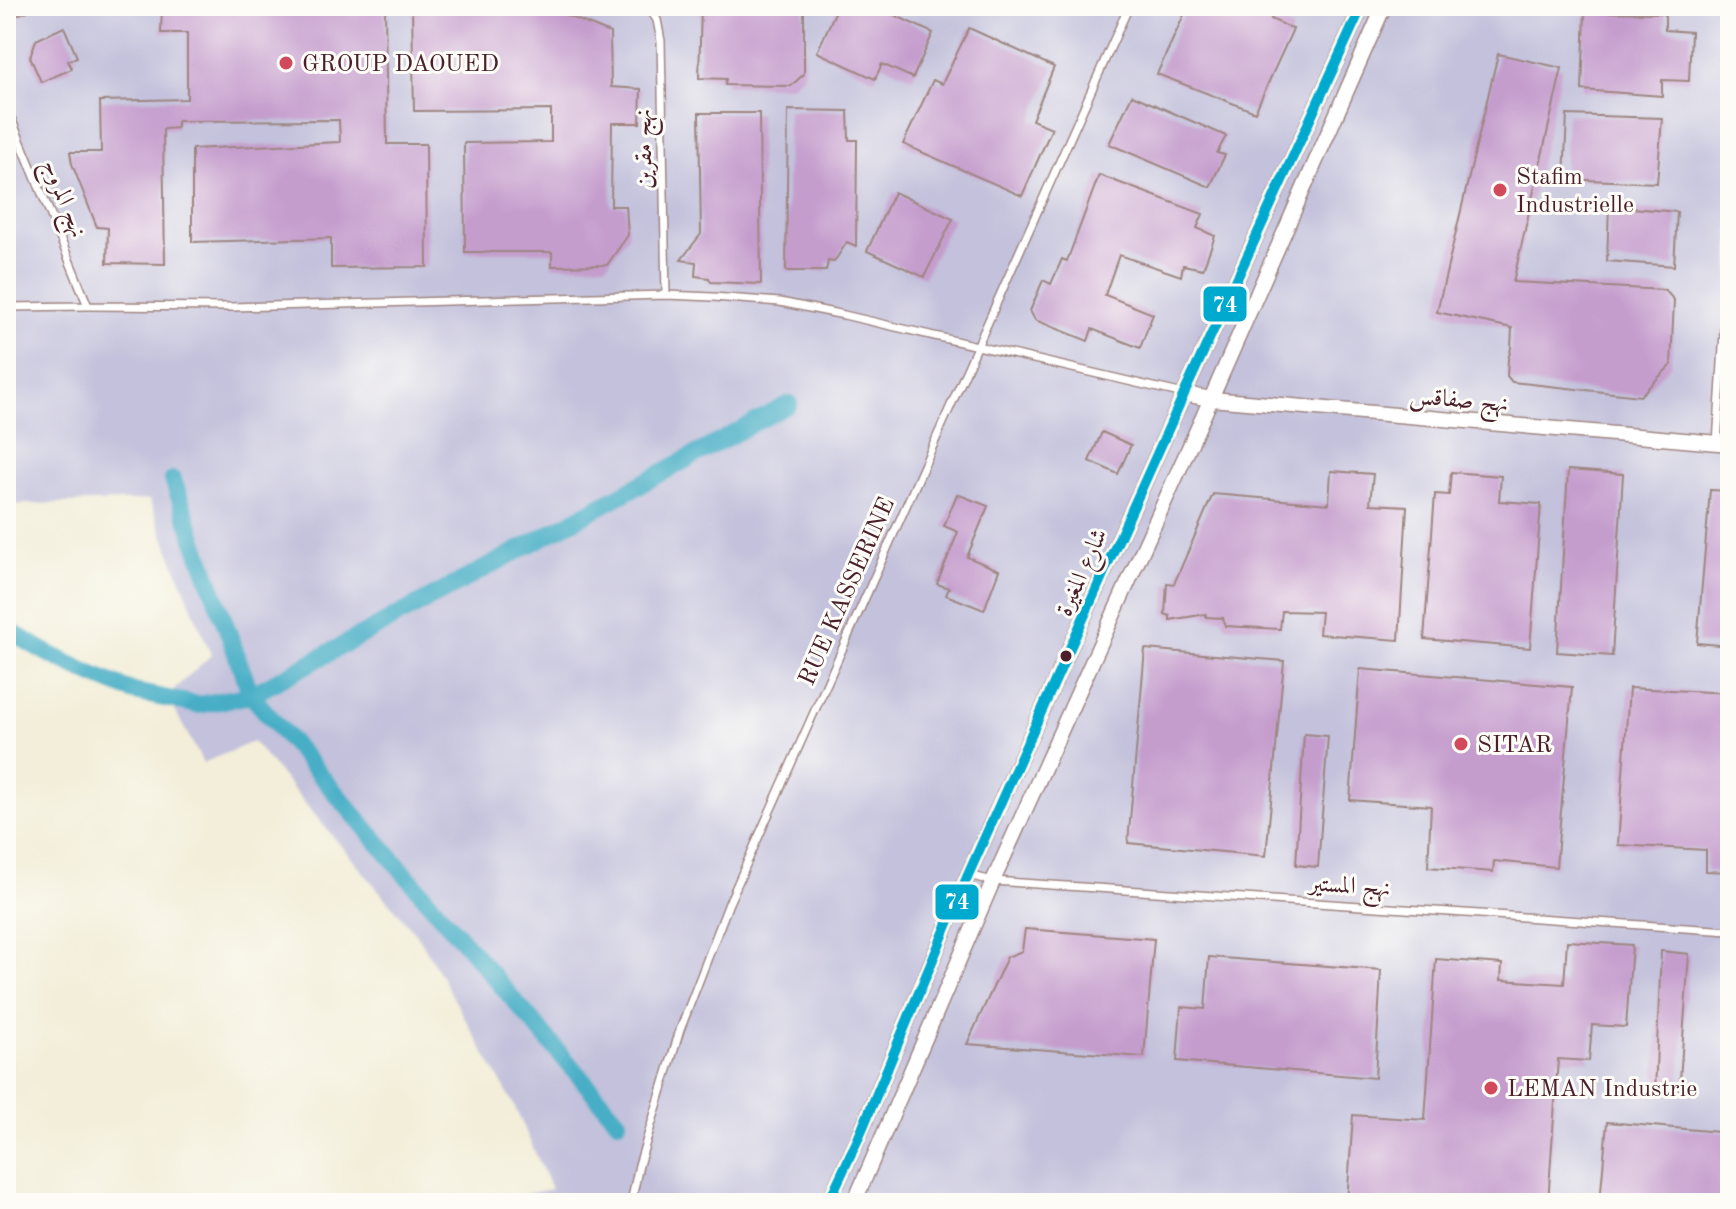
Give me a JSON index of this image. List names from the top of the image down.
{
  "streets": {
    "street": ["نهج صفاقس", "شارع المغيرة"],
    "lane": [
      "نهج مقرين",
      "نهج المروج",
      "RUE KASSERINE",
      "نهج المستير"
    ]
  },
  "crossings": [
    ["نهج صفاقس", "شارع المغيرة"],
    ["شارع المغيرة", "نهج المستير"]
  ],
  "places": [
    "GROUP DAOUED",
    "Stafim Industrielle",
    "SITAR",
    "LEMAN Industrie"
  ],
  "lines": ["transit line 74"]
}
